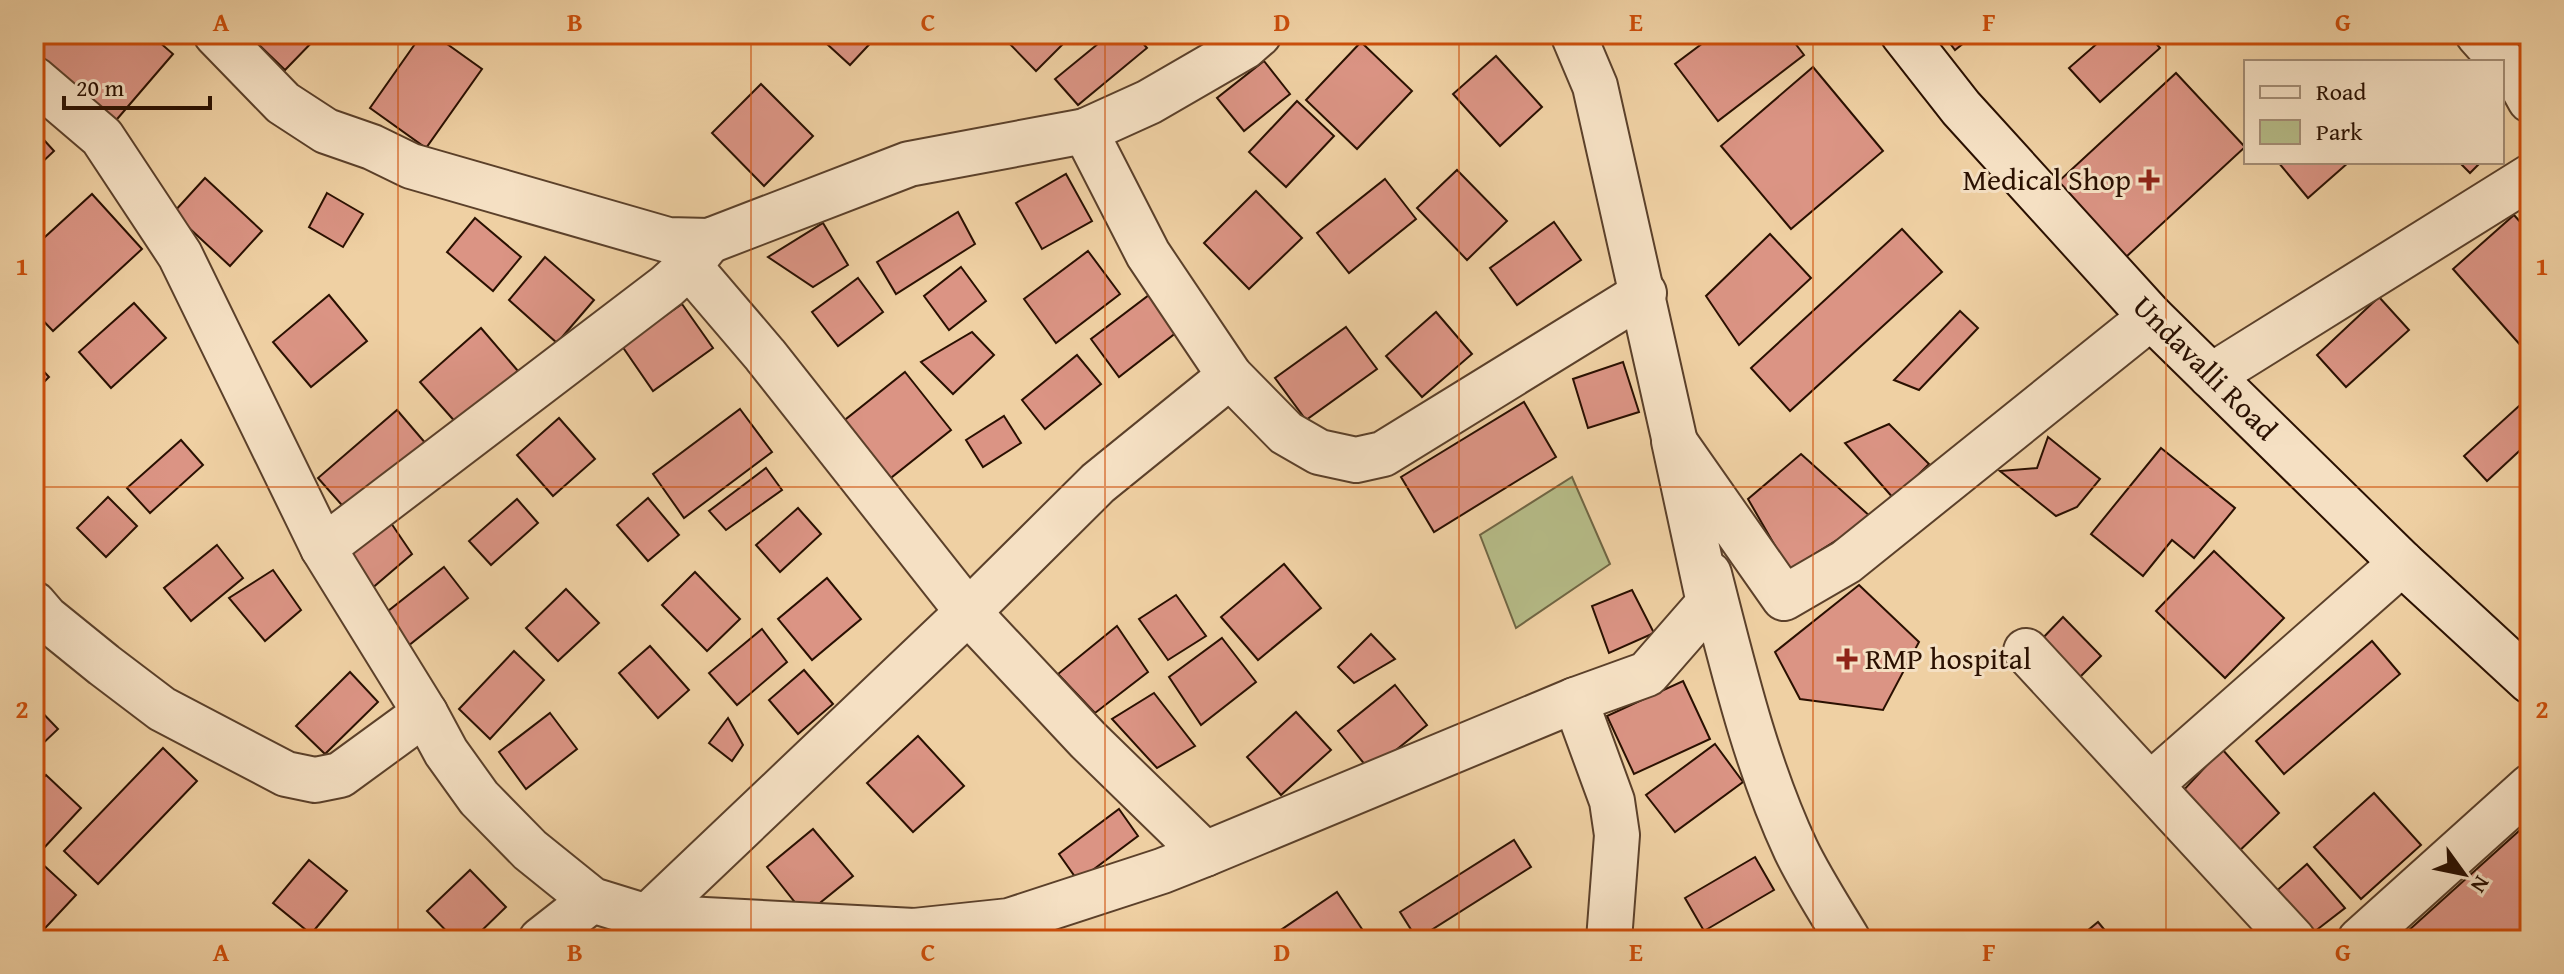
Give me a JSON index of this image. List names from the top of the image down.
{
  "streets": {
    "street": ["Undavalli Road"]
  },
  "places": {
    "health": ["Medical Shop", "RMP hospital"]
  },
  "legend": ["Road", "Park"],
  "scale_bar": "20 m",
  "north": "bottom right",
  "grid": {
    "columns": [
      "A",
      "B",
      "C",
      "D",
      "E",
      "F",
      "G"
    ],
    "rows": ["1", "2"]
  }
}
